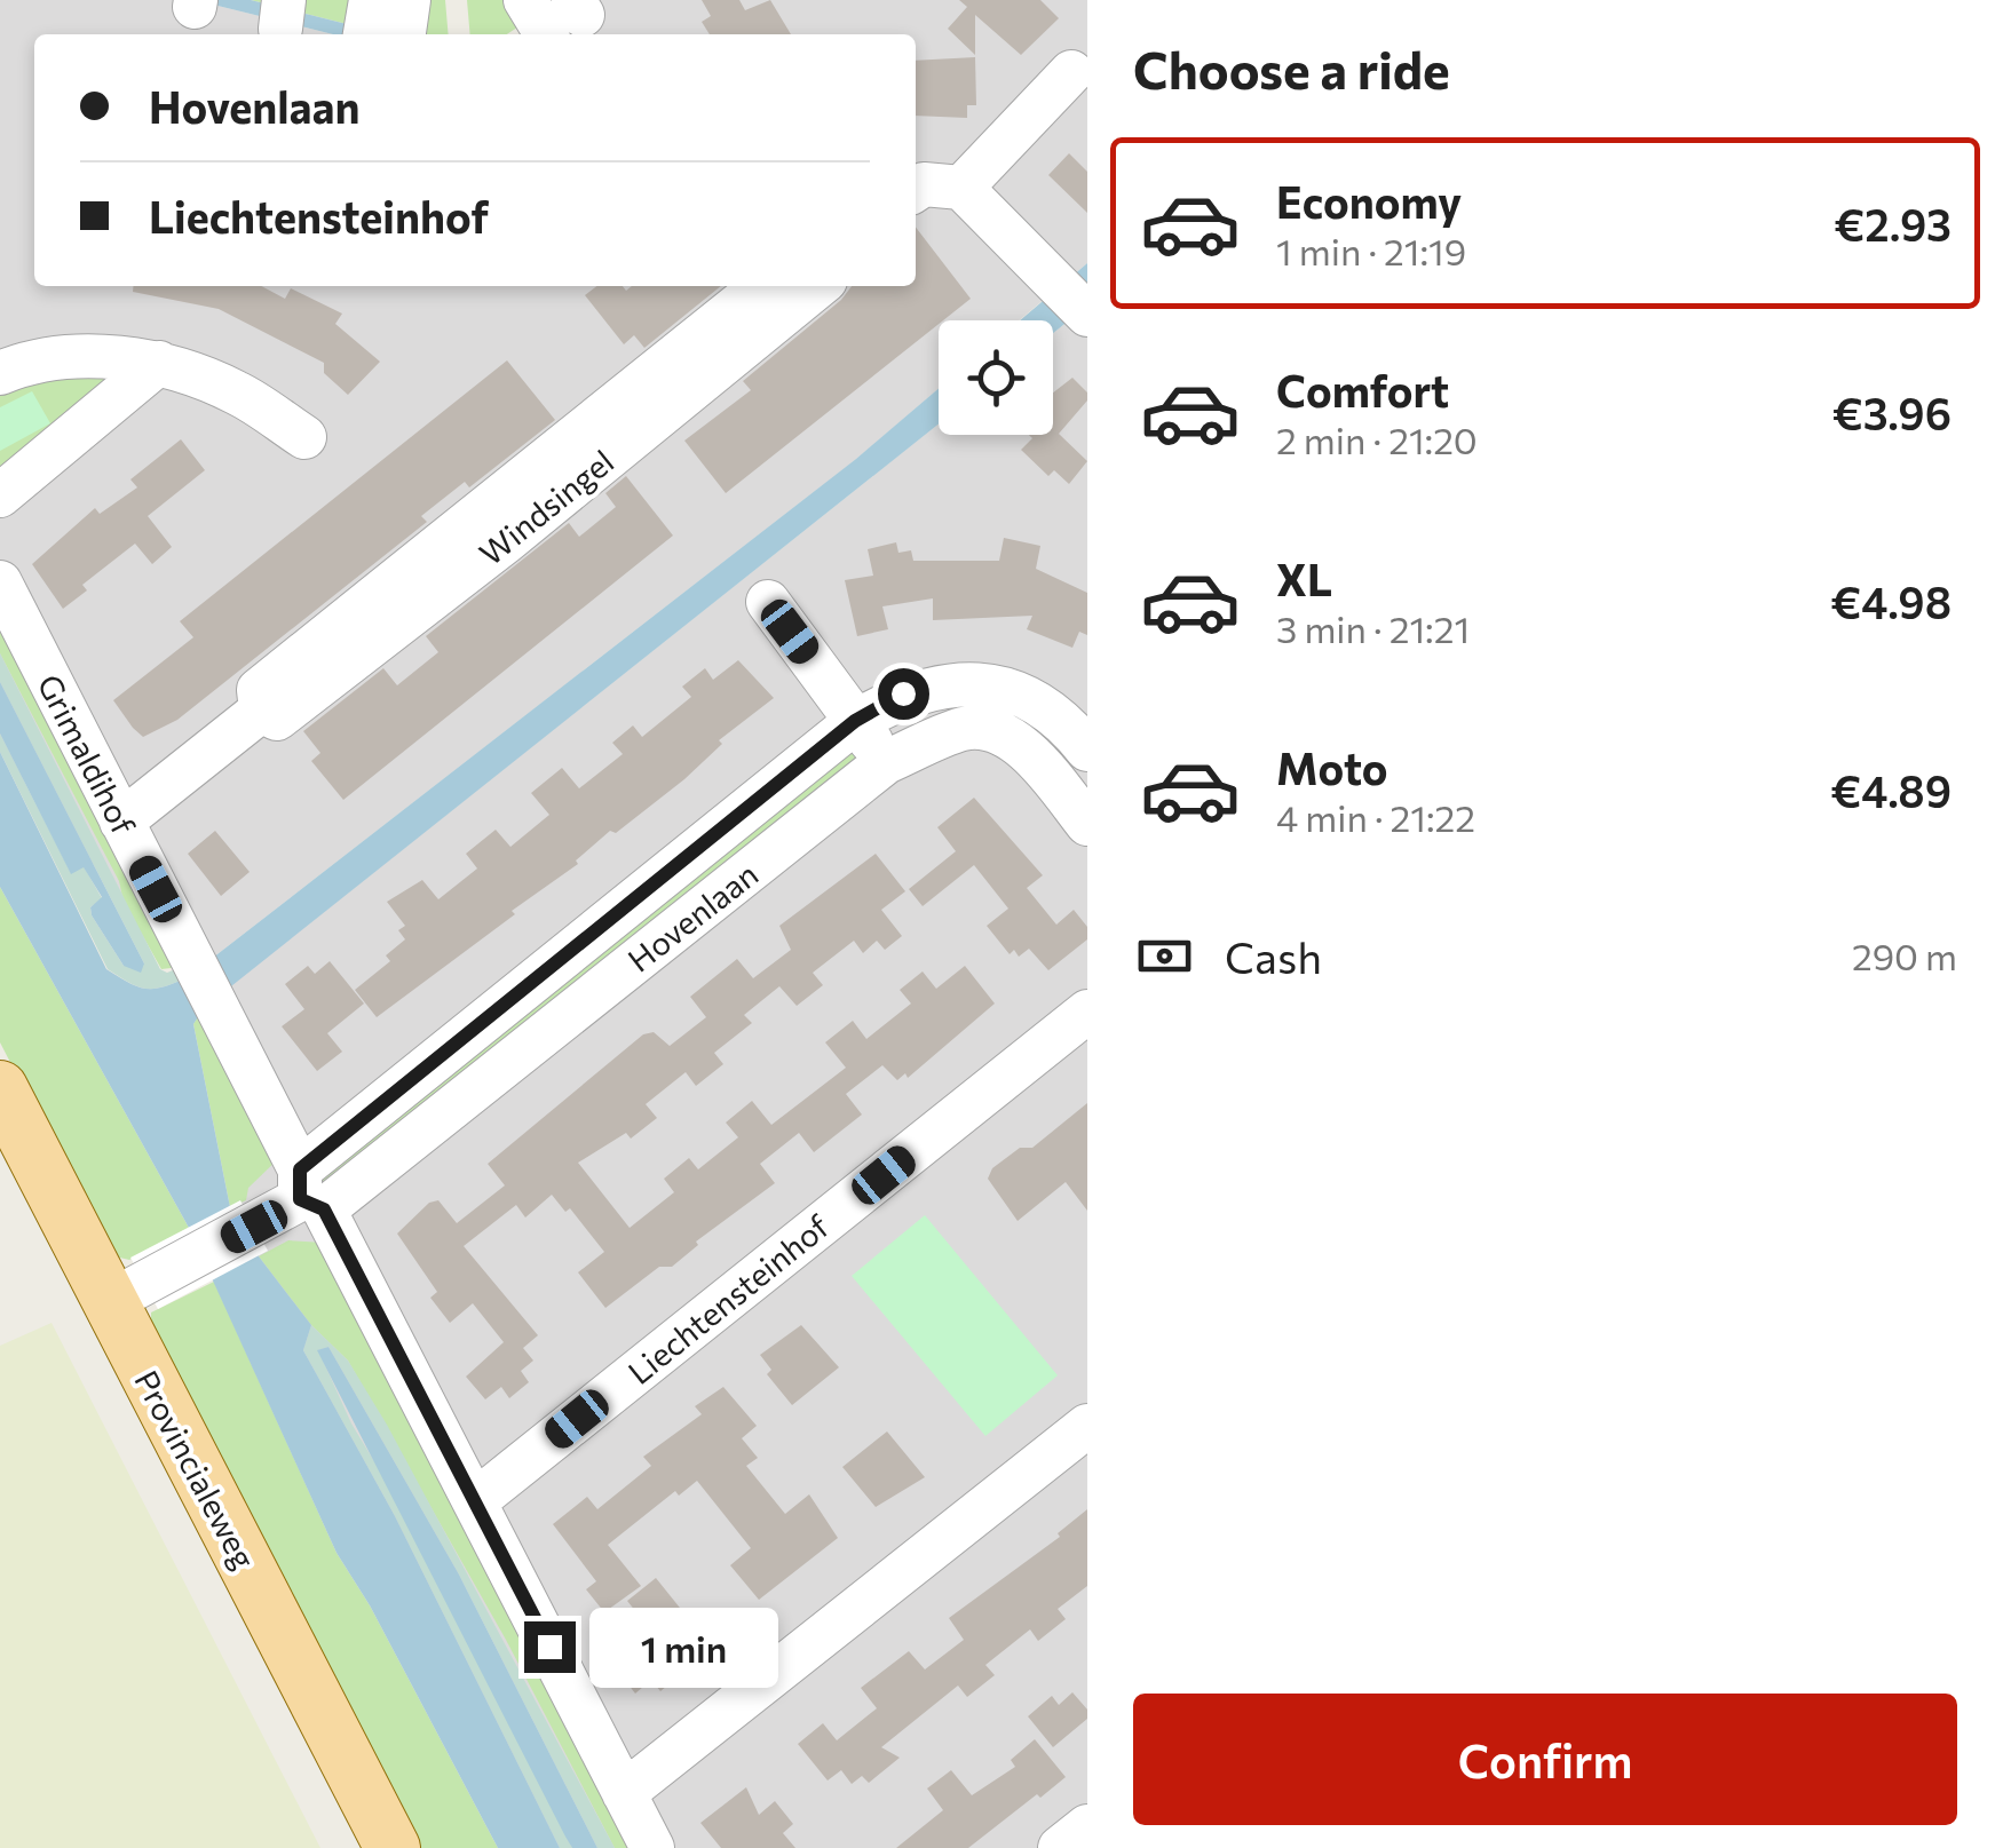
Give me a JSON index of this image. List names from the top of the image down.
{
  "streets": {
    "main road": ["Provincialeweg"],
    "street": [
      "Windsingel",
      "Grimaldihof",
      "Hovenlaan",
      "Liechtensteinhof"
    ]
  },
  "crossings": [
    ["Windsingel", "Grimaldihof"],
    ["Grimaldihof", "Hovenlaan"],
    ["Hovenlaan", "Provincialeweg"]
  ],
  "page": {
    "heading": "Choose a ride",
    "banner": ["Hovenlaan", "Liechtensteinhof"],
    "list": [
      {
        "name": "Economy",
        "note": "1 min · 21:19",
        "value": "€2.93"
      },
      {
        "name": "Comfort",
        "note": "2 min · 21:20",
        "value": "€3.96"
      },
      {
        "name": "XL",
        "note": "3 min · 21:21",
        "value": "€4.98"
      },
      {
        "name": "Moto",
        "note": "4 min · 21:22",
        "value": "€4.89"
      }
    ],
    "pay": ["Cash", "290 m"],
    "bubble": "1 min",
    "buttons": "Confirm"
  }
}
